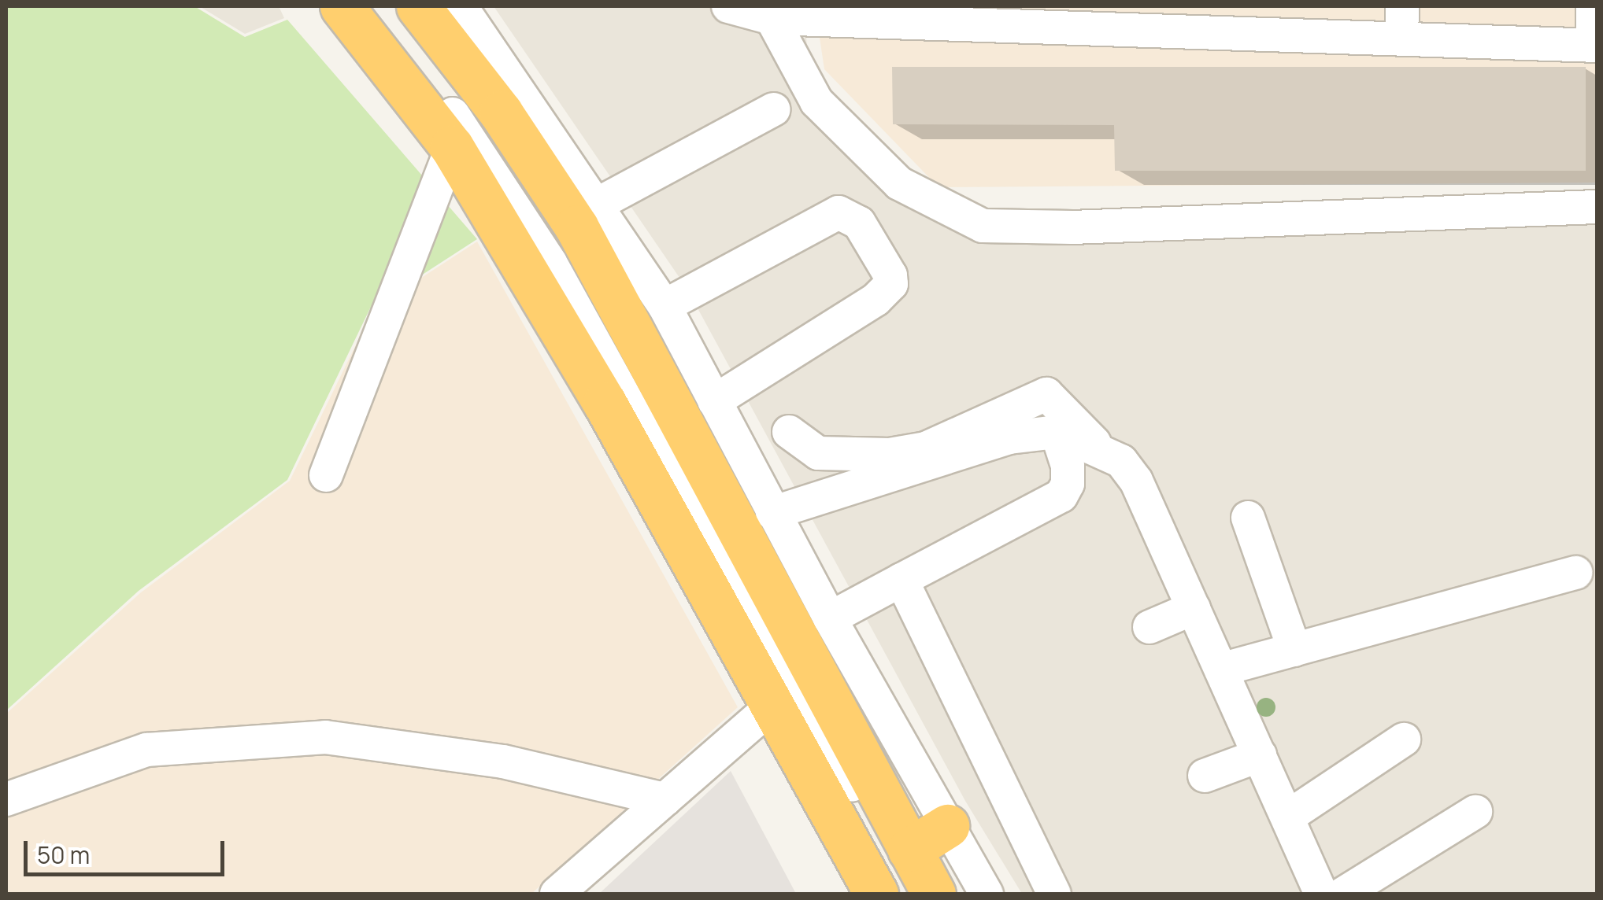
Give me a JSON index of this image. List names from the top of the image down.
{
  "scale_bar": "50 m"
}
